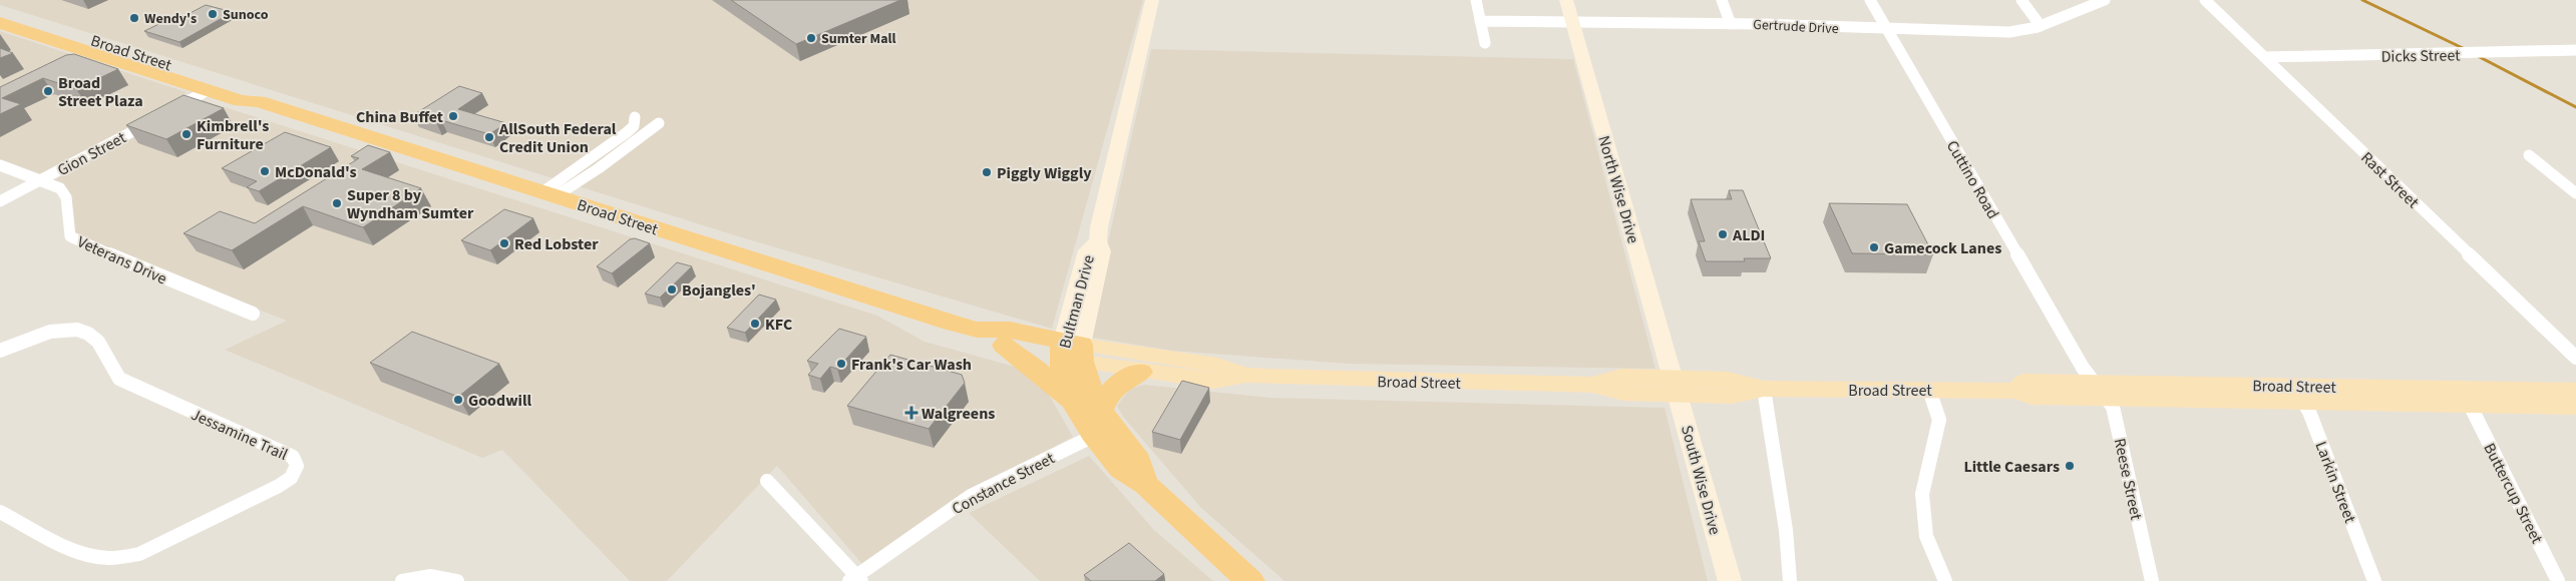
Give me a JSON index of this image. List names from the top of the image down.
{
  "streets": {
    "highway": ["Broad Street", "Bultman Drive"],
    "street": [
      "Gertrude Drive",
      "Dicks Street",
      "Gion Street",
      "Cuttino Road",
      "Rast Street",
      "North Wise Drive",
      "Veterans Drive",
      "Jessamine Trail",
      "Reese Street",
      "South Wise Drive",
      "Larkin Street",
      "Constance Street",
      "Buttercup Street"
    ]
  },
  "crossings": [
    ["Gertrude Drive", "Cuttino Road"],
    ["Gertrude Drive", "North Wise Drive"],
    ["Broad Street", "Gion Street"],
    ["Broad Street", "Cuttino Road"],
    ["Broad Street", "North Wise Drive"],
    ["Broad Street", "Bultman Drive"],
    ["Broad Street", "Reese Street"],
    ["Broad Street", "South Wise Drive"],
    ["Broad Street", "Larkin Street"],
    ["Broad Street", "Buttercup Street"],
    ["Dicks Street", "Rast Street"],
    ["Gion Street", "Veterans Drive"],
    ["Cuttino Road", "Reese Street"],
    ["North Wise Drive", "South Wise Drive"],
    ["Bultman Drive", "Constance Street"]
  ],
  "places": {
    "other": [
      "Sunoco",
      "Wendy's",
      "Sumter Mall",
      "Broad Street Plaza",
      "China Buffet",
      "Kimbrell's Furniture",
      "AllSouth Federal Credit Union",
      "McDonald's",
      "Piggly Wiggly",
      "Super 8 by Wyndham Sumter",
      "ALDI",
      "Red Lobster",
      "Gamecock Lanes",
      "Bojangles'",
      "KFC",
      "Frank's Car Wash",
      "Goodwill",
      "Little Caesars"
    ],
    "health": ["Walgreens"]
  }
}
